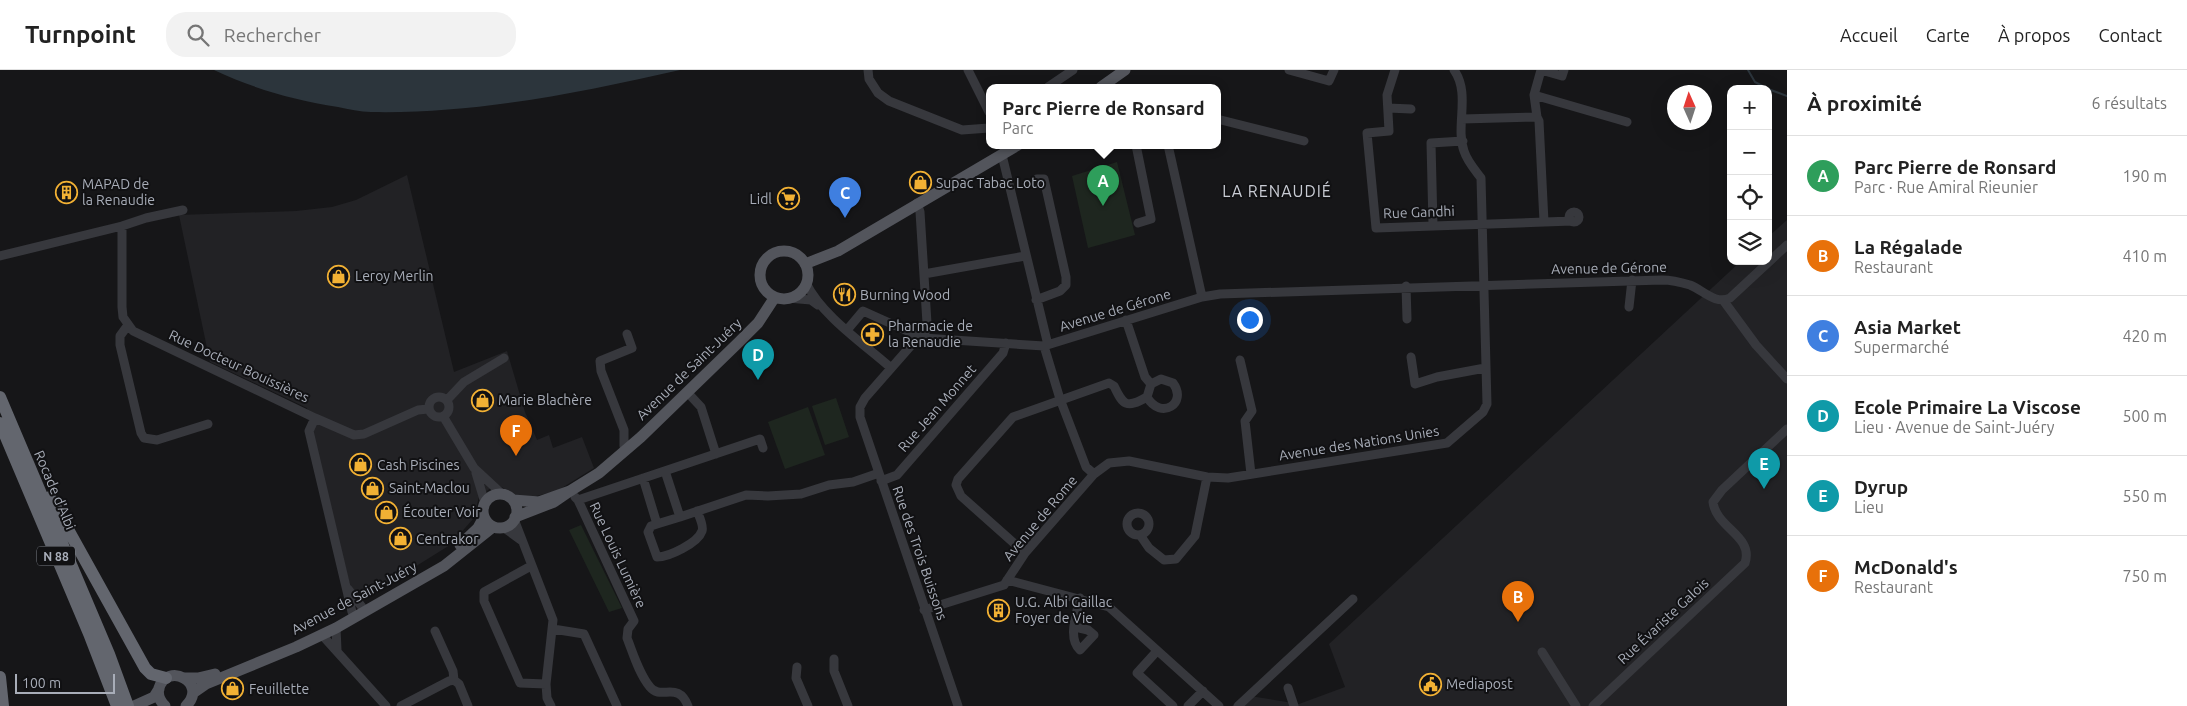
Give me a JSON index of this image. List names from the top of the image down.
{
  "streets": {
    "highway": ["Rocade d'Albi", "N 88"],
    "main road": ["Avenue de Saint-Juéry"],
    "street": [
      "Rue Gandhi",
      "Avenue de Gérone",
      "Rue Docteur Bouissières",
      "Rue Jean Monnet",
      "Avenue des Nations Unies",
      "Avenue de Rome",
      "Rue des Trois Buissons",
      "Rue Louis Lumière",
      "Rue Évariste Galois"
    ]
  },
  "crossings": [
    ["Rue Gandhi", "Avenue des Nations Unies"],
    ["Avenue de Gérone", "Rue Jean Monnet"],
    ["Avenue de Gérone", "Avenue des Nations Unies"],
    ["Rue Docteur Bouissières", "Avenue de Saint-Juéry"],
    ["Avenue de Saint-Juéry", "Rue Louis Lumière"],
    ["Rue Jean Monnet", "Rue des Trois Buissons"],
    ["Avenue des Nations Unies", "Avenue de Rome"],
    ["Avenue de Rome", "Rue des Trois Buissons"]
  ],
  "districts": ["LA RENAUDIÉ"],
  "places": {
    "shop": [
      "Supac Tabac Loto",
      "Leroy Merlin",
      "Marie Blachère",
      "Cash Piscines",
      "Saint-Maclou",
      "Écouter Voir",
      "Centrakor",
      "Feuillette"
    ],
    "building": ["MAPAD de la Renaudie", "U.G. Albi Gaillac Foyer de Vie"],
    "supermarket": ["Lidl"],
    "restaurant": ["Burning Wood"],
    "pharmacy": ["Pharmacie de la Renaudie"],
    "public building": ["Mediapost"]
  },
  "scale_bar": "100 m",
  "north": "top",
  "page": {
    "header": "Turnpoint",
    "search": "Rechercher",
    "nav": [
      "Accueil",
      "Carte",
      "À propos",
      "Contact"
    ],
    "heading": ["À proximité", "6 résultats"],
    "popup": ["Parc Pierre de Ronsard", "Parc"],
    "map_buttons": ["+", "−"],
    "list": [
      {
        "mark": "A",
        "name": "Parc Pierre de Ronsard",
        "note": "Parc · Rue Amiral Rieunier",
        "value": "190 m"
      },
      {
        "mark": "B",
        "name": "La Régalade",
        "note": "Restaurant",
        "value": "410 m"
      },
      {
        "mark": "C",
        "name": "Asia Market",
        "note": "Supermarché",
        "value": "420 m"
      },
      {
        "mark": "D",
        "name": "Ecole Primaire La Viscose",
        "note": "Lieu · Avenue de Saint-Juéry",
        "value": "500 m"
      },
      {
        "mark": "E",
        "name": "Dyrup",
        "note": "Lieu",
        "value": "550 m"
      },
      {
        "mark": "F",
        "name": "McDonald's",
        "note": "Restaurant",
        "value": "750 m"
      }
    ],
    "pins": [
      "A",
      "C",
      "D",
      "F",
      "E",
      "B"
    ],
    "scale": "100 m"
  }
}
